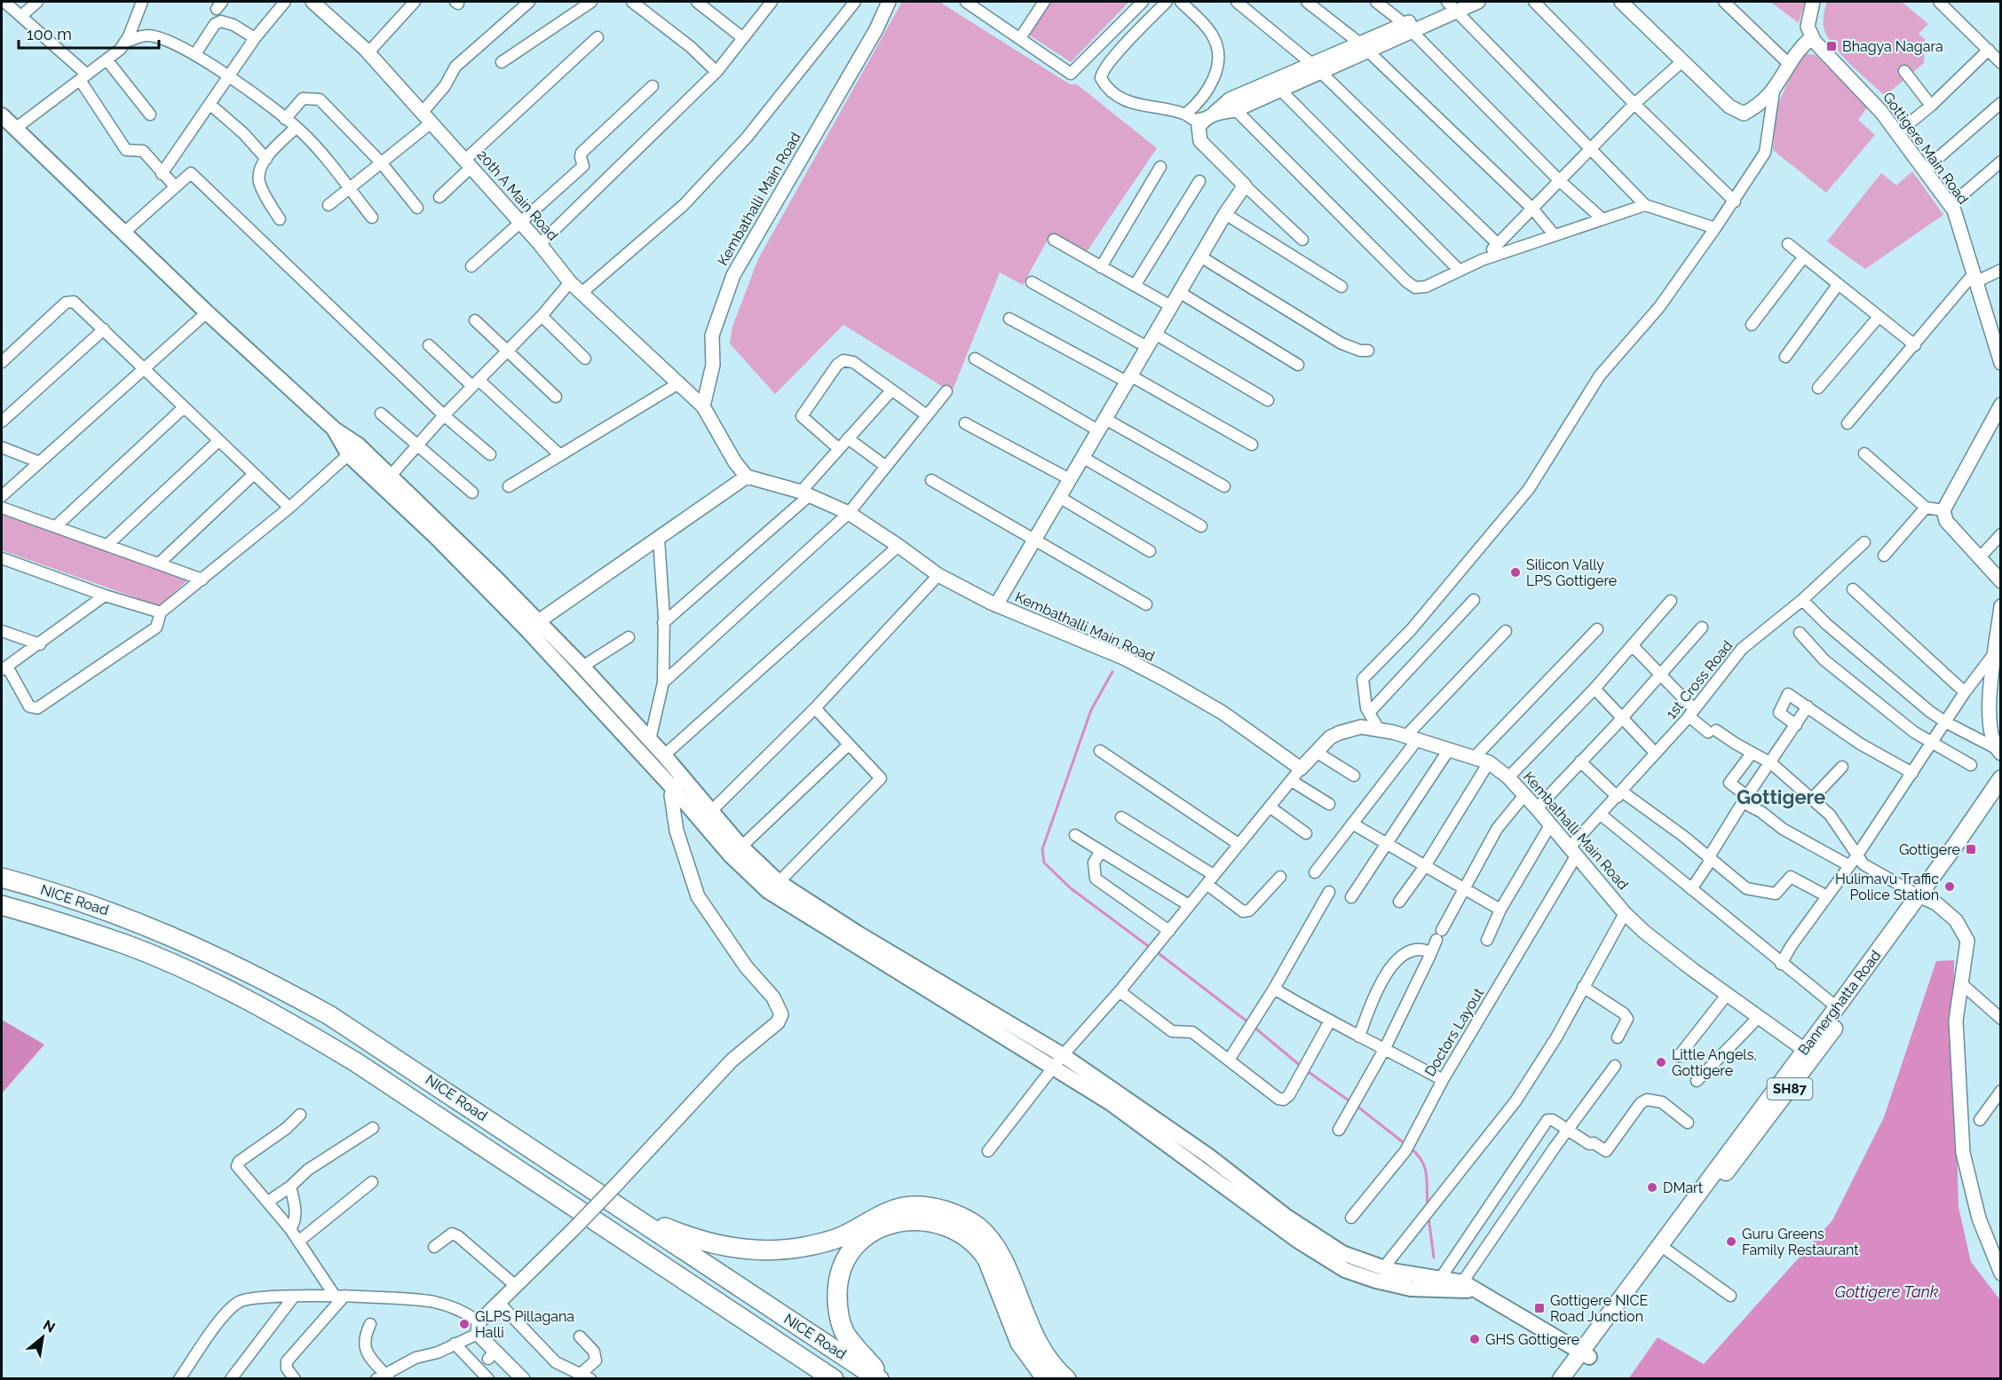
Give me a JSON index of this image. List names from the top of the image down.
{
  "streets": {
    "highway": ["NICE Road"],
    "main road": ["Bannerghatta Road", "SH87"],
    "street": [
      "Gottigere Main Road",
      "20th A Main Road",
      "Kembathalli Main Road",
      "1st Cross Road",
      "Doctors Layout"
    ]
  },
  "crossings": [
    ["20th A Main Road", "Kembathalli Main Road"],
    ["Kembathalli Main Road", "1st Cross Road"],
    ["Kembathalli Main Road", "Bannerghatta Road"],
    ["Kembathalli Main Road", "Doctors Layout"],
    ["1st Cross Road", "Doctors Layout"]
  ],
  "districts": ["Gottigere"],
  "water": ["Gottigere Tank"],
  "places": {
    "transit": ["Bhagya Nagara", "Gottigere", "Gottigere NICE Road Junction"],
    "other": [
      "Silicon Vally LPS Gottigere",
      "Hulimavu Traffic Police Station",
      "Little Angels, Gottigere",
      "DMart",
      "Guru Greens Family Restaurant",
      "GLPS Pillagana Halli",
      "GHS Gottigere"
    ]
  },
  "scale_bar": "100 m",
  "north": "top right"
}
